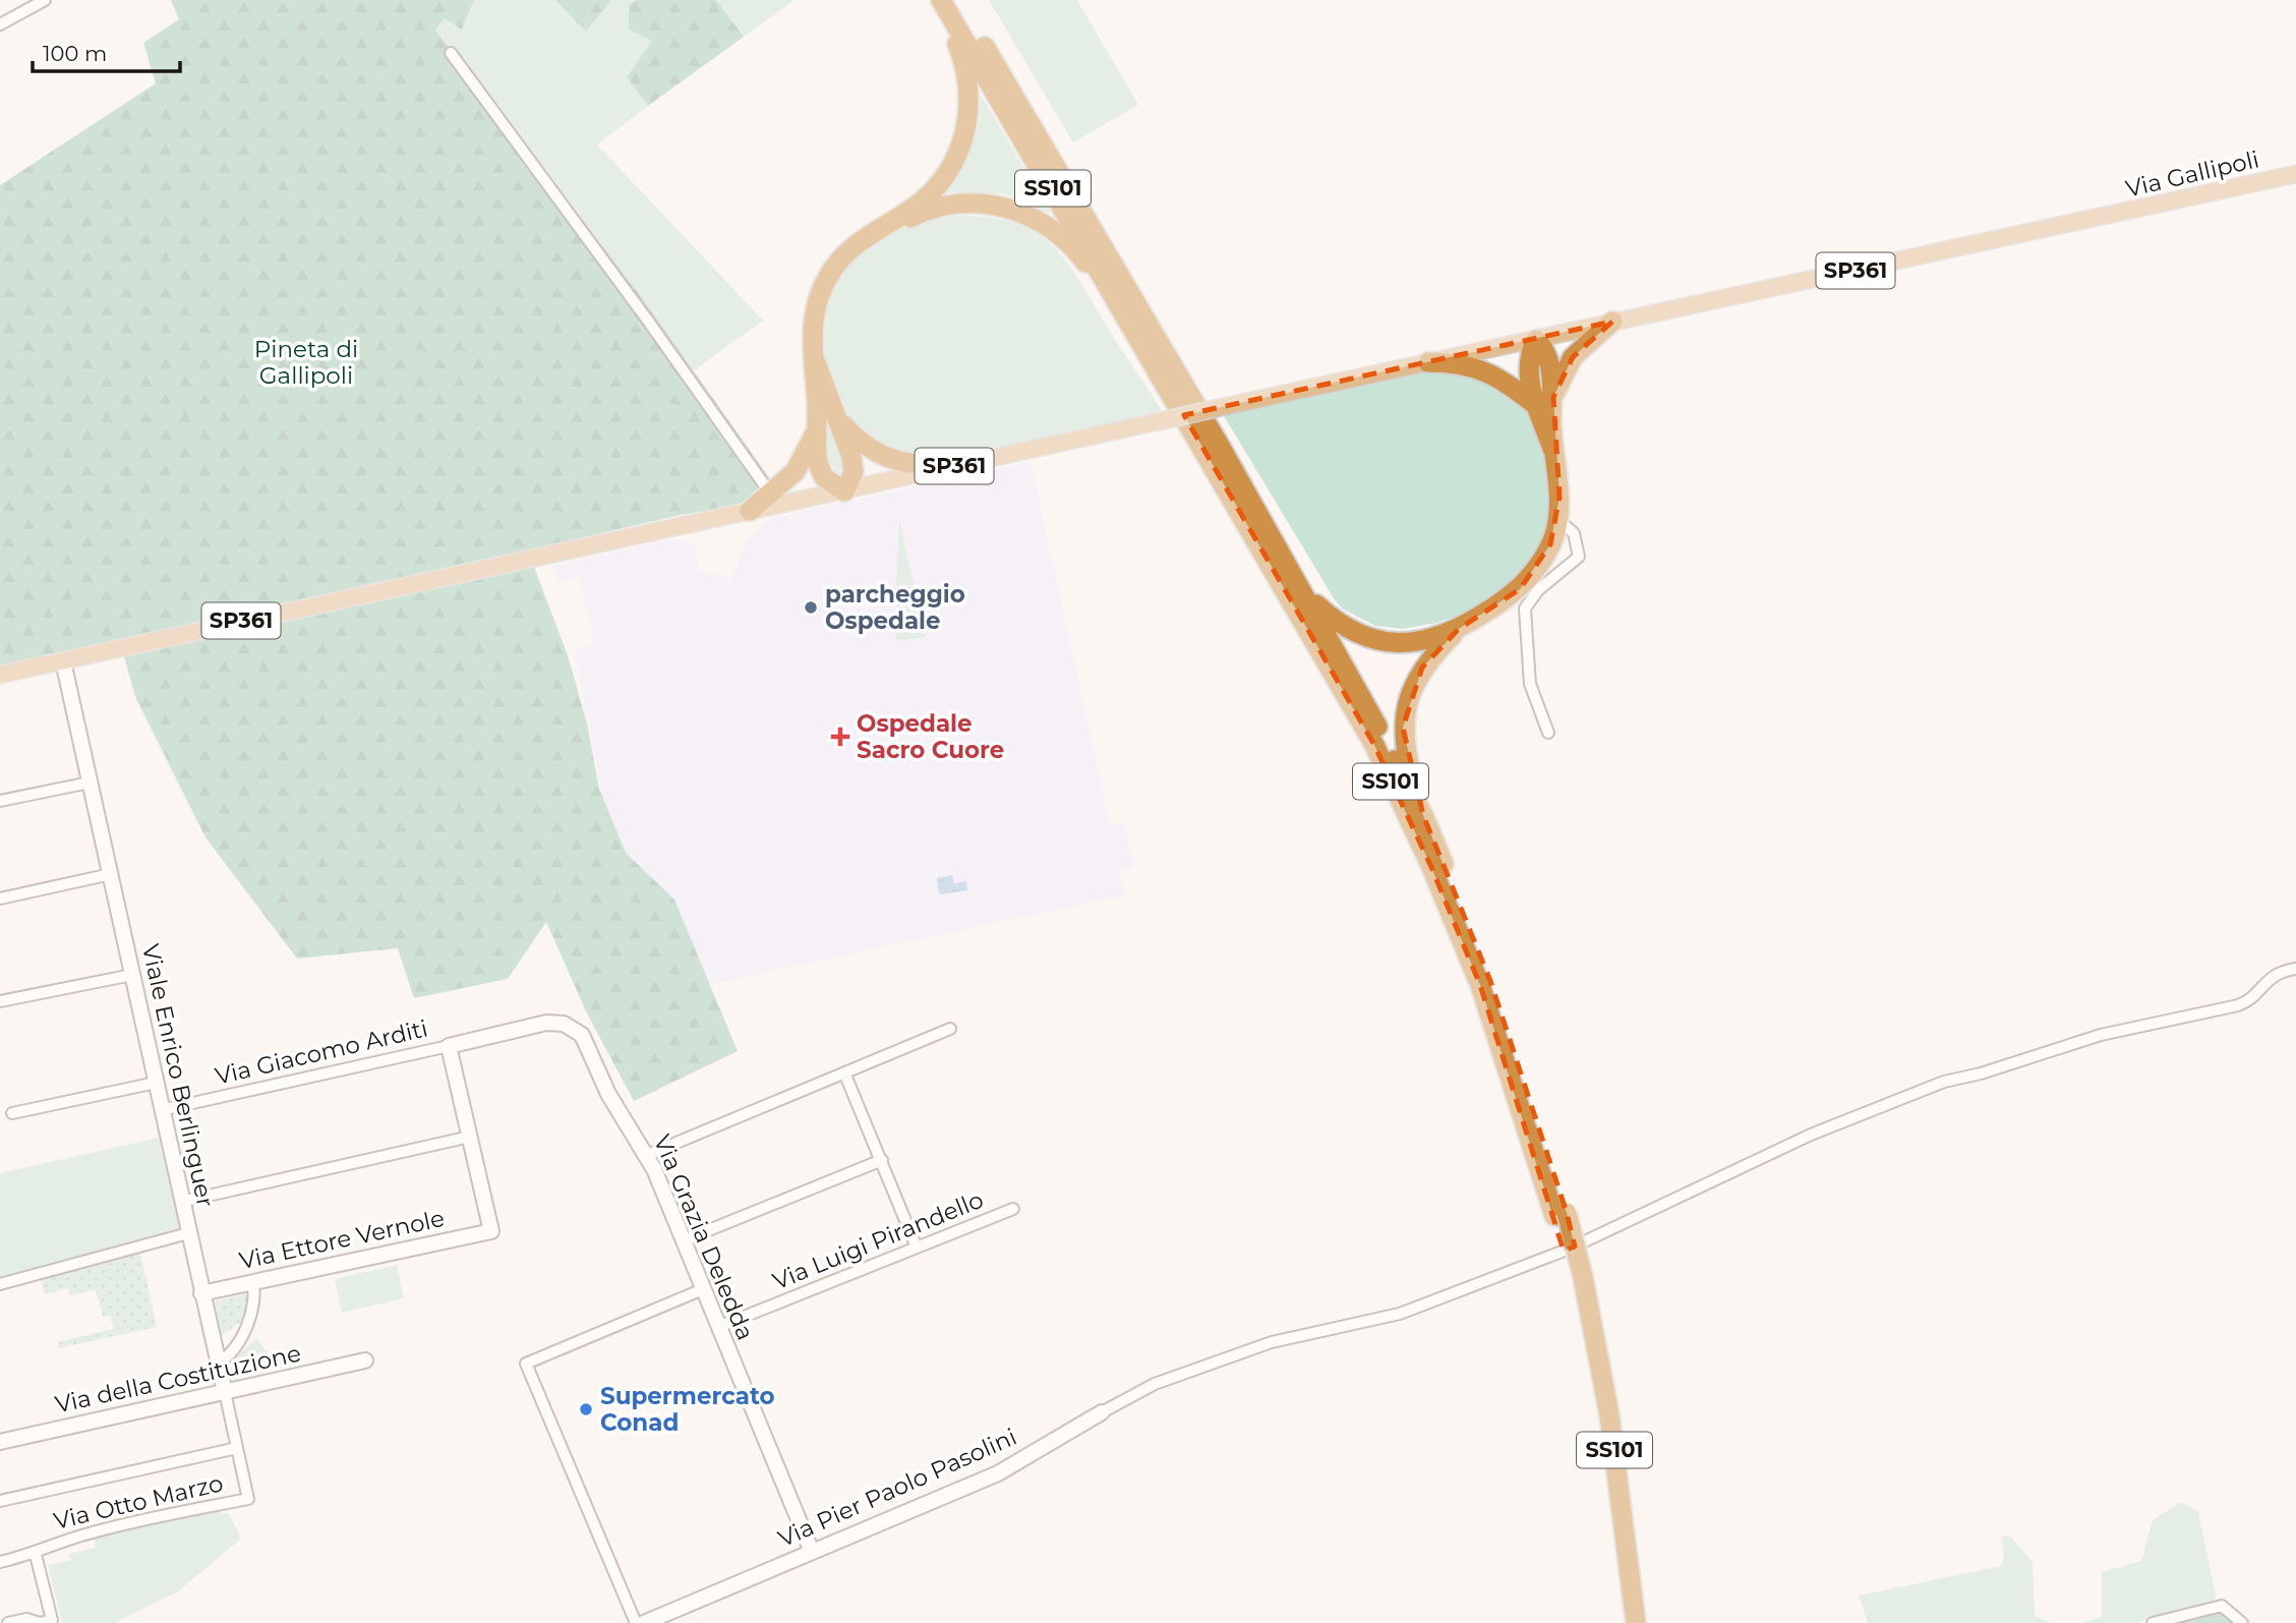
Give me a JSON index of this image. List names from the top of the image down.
{
  "streets": {
    "highway": ["SS101"],
    "main road": ["Via Gallipoli", "SP361"],
    "street": [
      "Via Giacomo Arditi",
      "Viale Enrico Berlinguer",
      "Via Grazia Deledda",
      "Via Ettore Vernole",
      "Via Luigi Pirandello",
      "Via della Costituzione",
      "Via Pier Paolo Pasolini",
      "Via Otto Marzo"
    ]
  },
  "crossings": [
    ["Via Gallipoli", "SP361"],
    ["SP361", "Viale Enrico Berlinguer"],
    ["Via Giacomo Arditi", "Viale Enrico Berlinguer"],
    ["Via Giacomo Arditi", "Via Grazia Deledda"],
    ["Viale Enrico Berlinguer", "Via Ettore Vernole"],
    ["Viale Enrico Berlinguer", "Via della Costituzione"],
    ["Viale Enrico Berlinguer", "Via Otto Marzo"],
    ["Via Grazia Deledda", "Via Luigi Pirandello"],
    ["Via Grazia Deledda", "Via Pier Paolo Pasolini"]
  ],
  "parks": ["Pineta di Gallipoli"],
  "places": {
    "other": ["parcheggio Ospedale", "Supermercato Conad"],
    "health": ["Ospedale Sacro Cuore"]
  },
  "scale_bar": "100 m"
}
